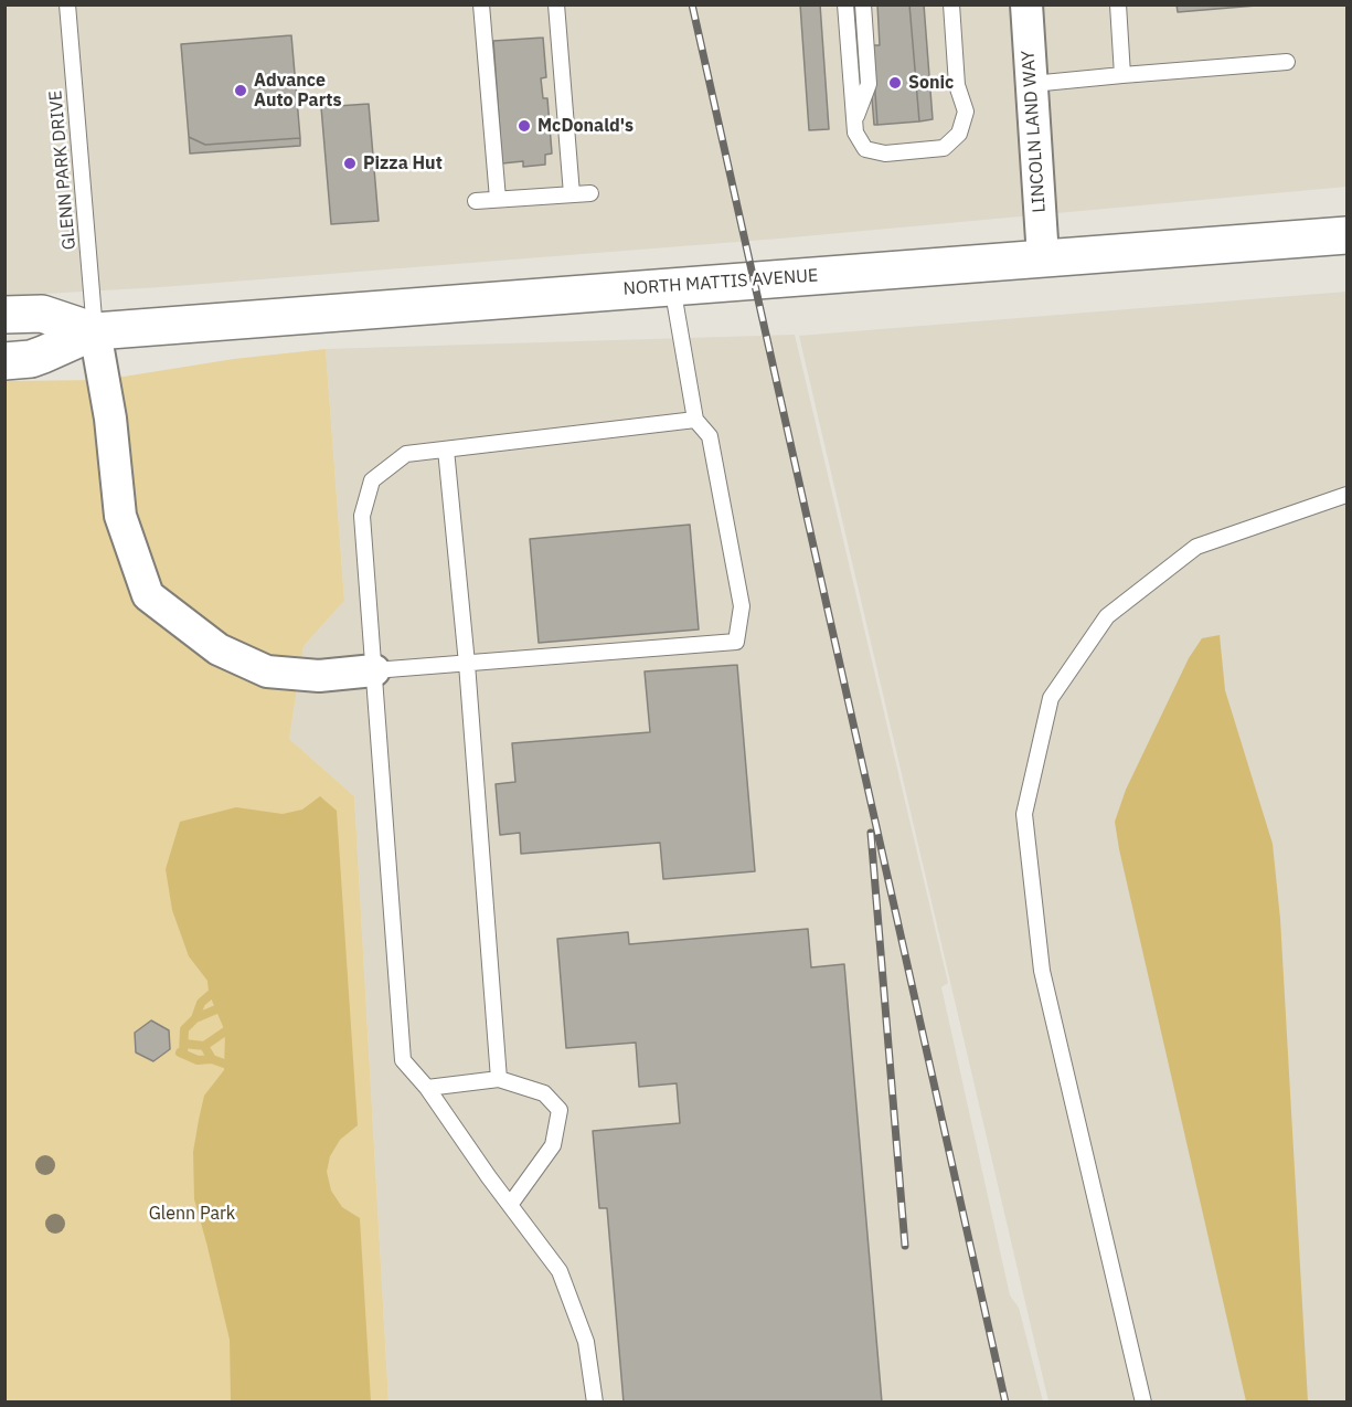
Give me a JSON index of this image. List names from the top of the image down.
{
  "streets": {
    "main road": ["NORTH MATTIS AVENUE"],
    "street": ["LINCOLN LAND WAY"],
    "lane": ["GLENN PARK DRIVE"]
  },
  "crossings": [
    ["LINCOLN LAND WAY", "NORTH MATTIS AVENUE"],
    ["GLENN PARK DRIVE", "NORTH MATTIS AVENUE"]
  ],
  "parks": ["Glenn Park"],
  "places": [
    "Sonic",
    "Advance Auto Parts",
    "McDonald's",
    "Pizza Hut"
  ]
}
